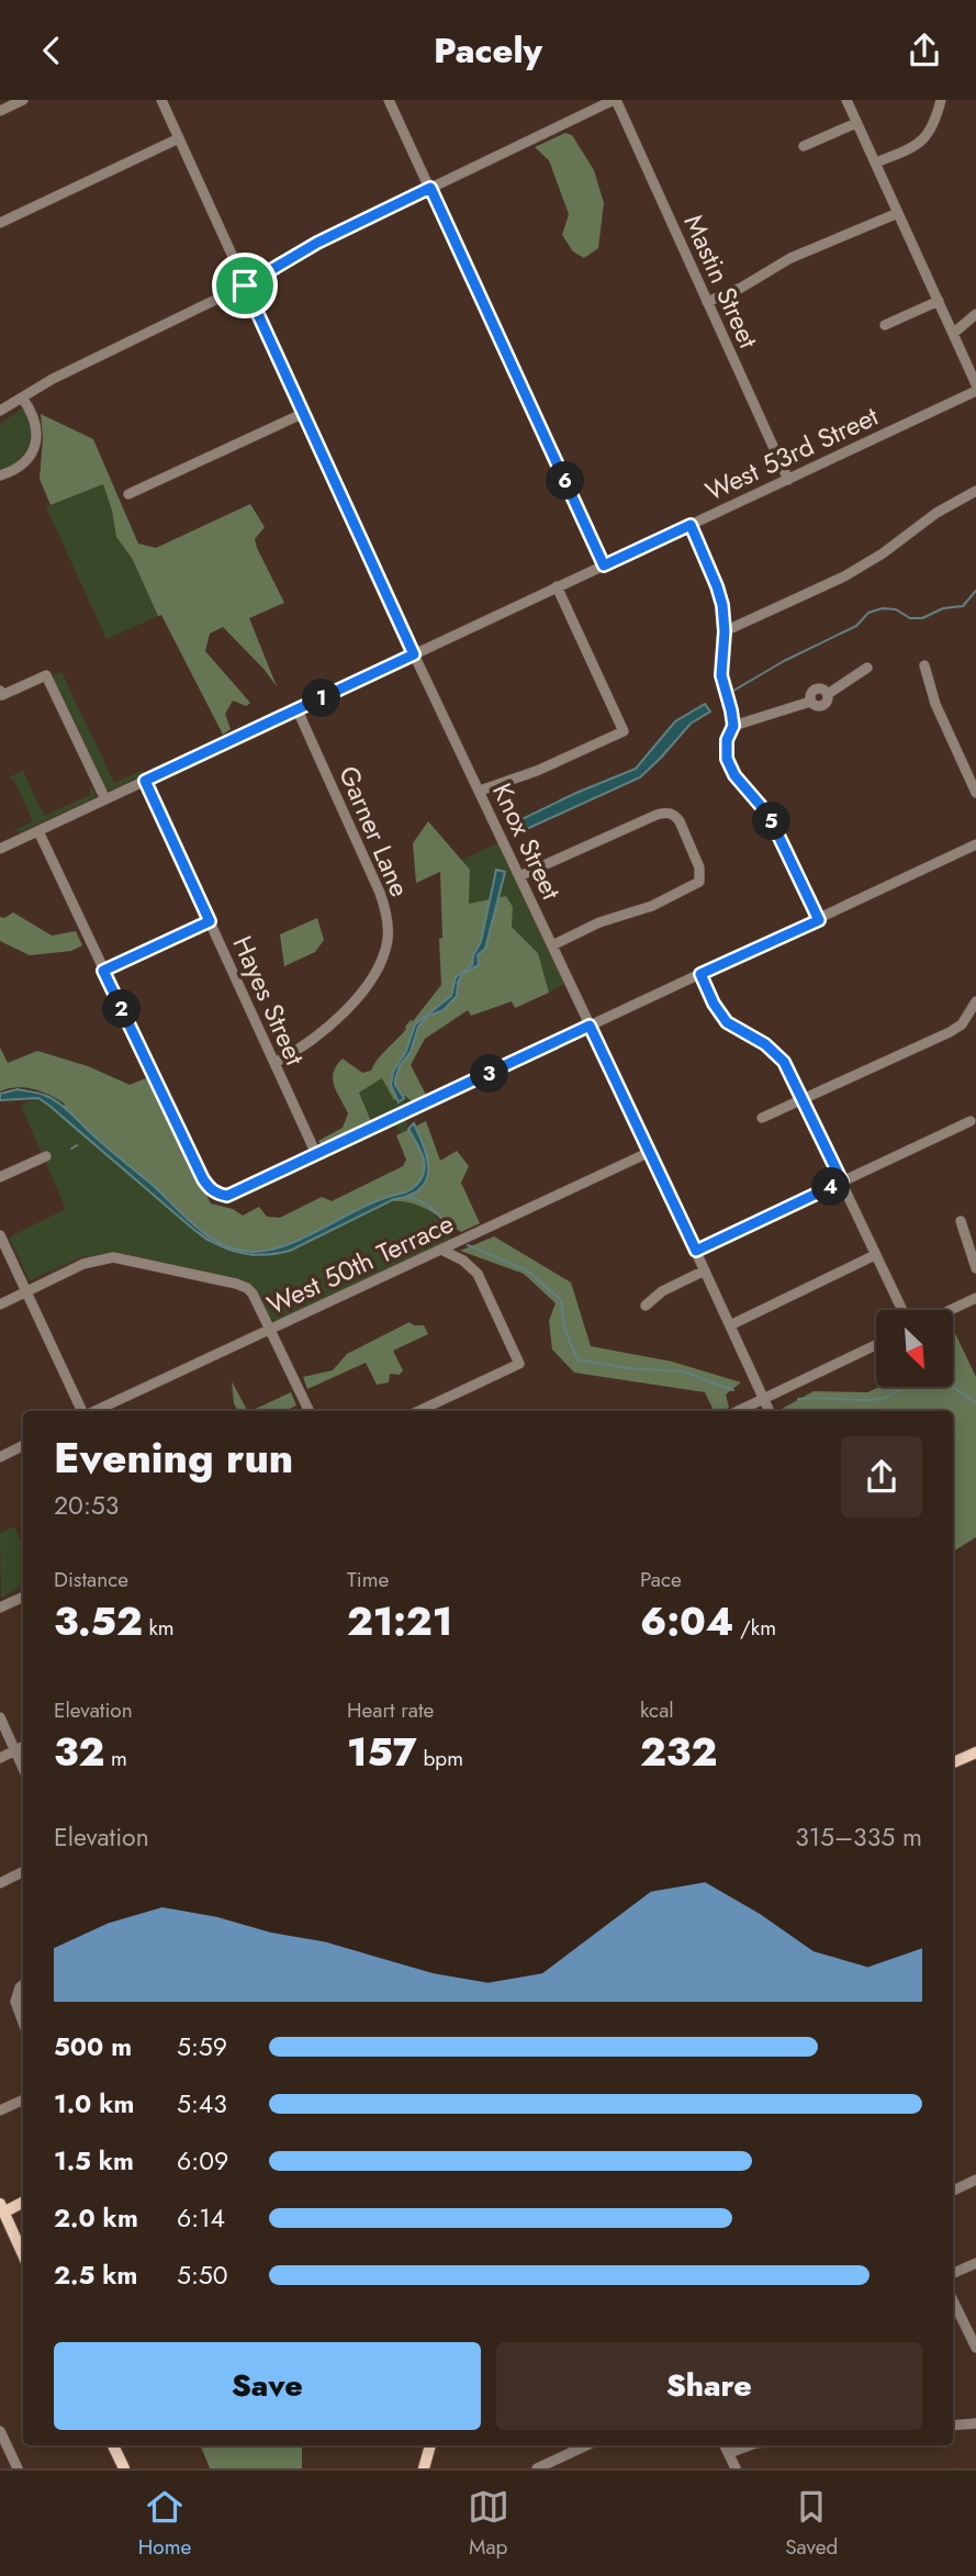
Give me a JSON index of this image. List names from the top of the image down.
{
  "streets": {
    "street": [
      "Mastin Street",
      "West 53rd Street",
      "Garner Lane",
      "Knox Street",
      "Hayes Street",
      "West 50th Terrace"
    ]
  },
  "crossings": [
    ["Mastin Street", "West 53rd Street"],
    ["West 53rd Street", "Garner Lane"],
    ["West 53rd Street", "Knox Street"],
    ["West 53rd Street", "Hayes Street"],
    ["Garner Lane", "Hayes Street"],
    ["Knox Street", "West 50th Terrace"]
  ],
  "north": "bottom right",
  "page": {
    "header": "Pacely",
    "pins": [
      "6",
      "1",
      "5",
      "2",
      "3",
      "4"
    ],
    "heading": ["Evening run", "20:53"],
    "stats": [
      ["Distance", "3.52 km"],
      ["Time", "21:21"],
      ["Pace", "6:04 /km"],
      ["Elevation", "32 m"],
      ["Heart rate", "157 bpm"],
      ["kcal", "232"]
    ],
    "chart": ["Elevation", "315–335 m"],
    "list": [
      {
        "name": "500 m",
        "note": "5:59"
      },
      {
        "name": "1.0 km",
        "note": "5:43"
      },
      {
        "name": "1.5 km",
        "note": "6:09"
      },
      {
        "name": "2.0 km",
        "note": "6:14"
      },
      {
        "name": "2.5 km",
        "note": "5:50"
      }
    ],
    "buttons": ["Save", "Share"],
    "tabs": ["Home", "Map", "Saved"]
  }
}
